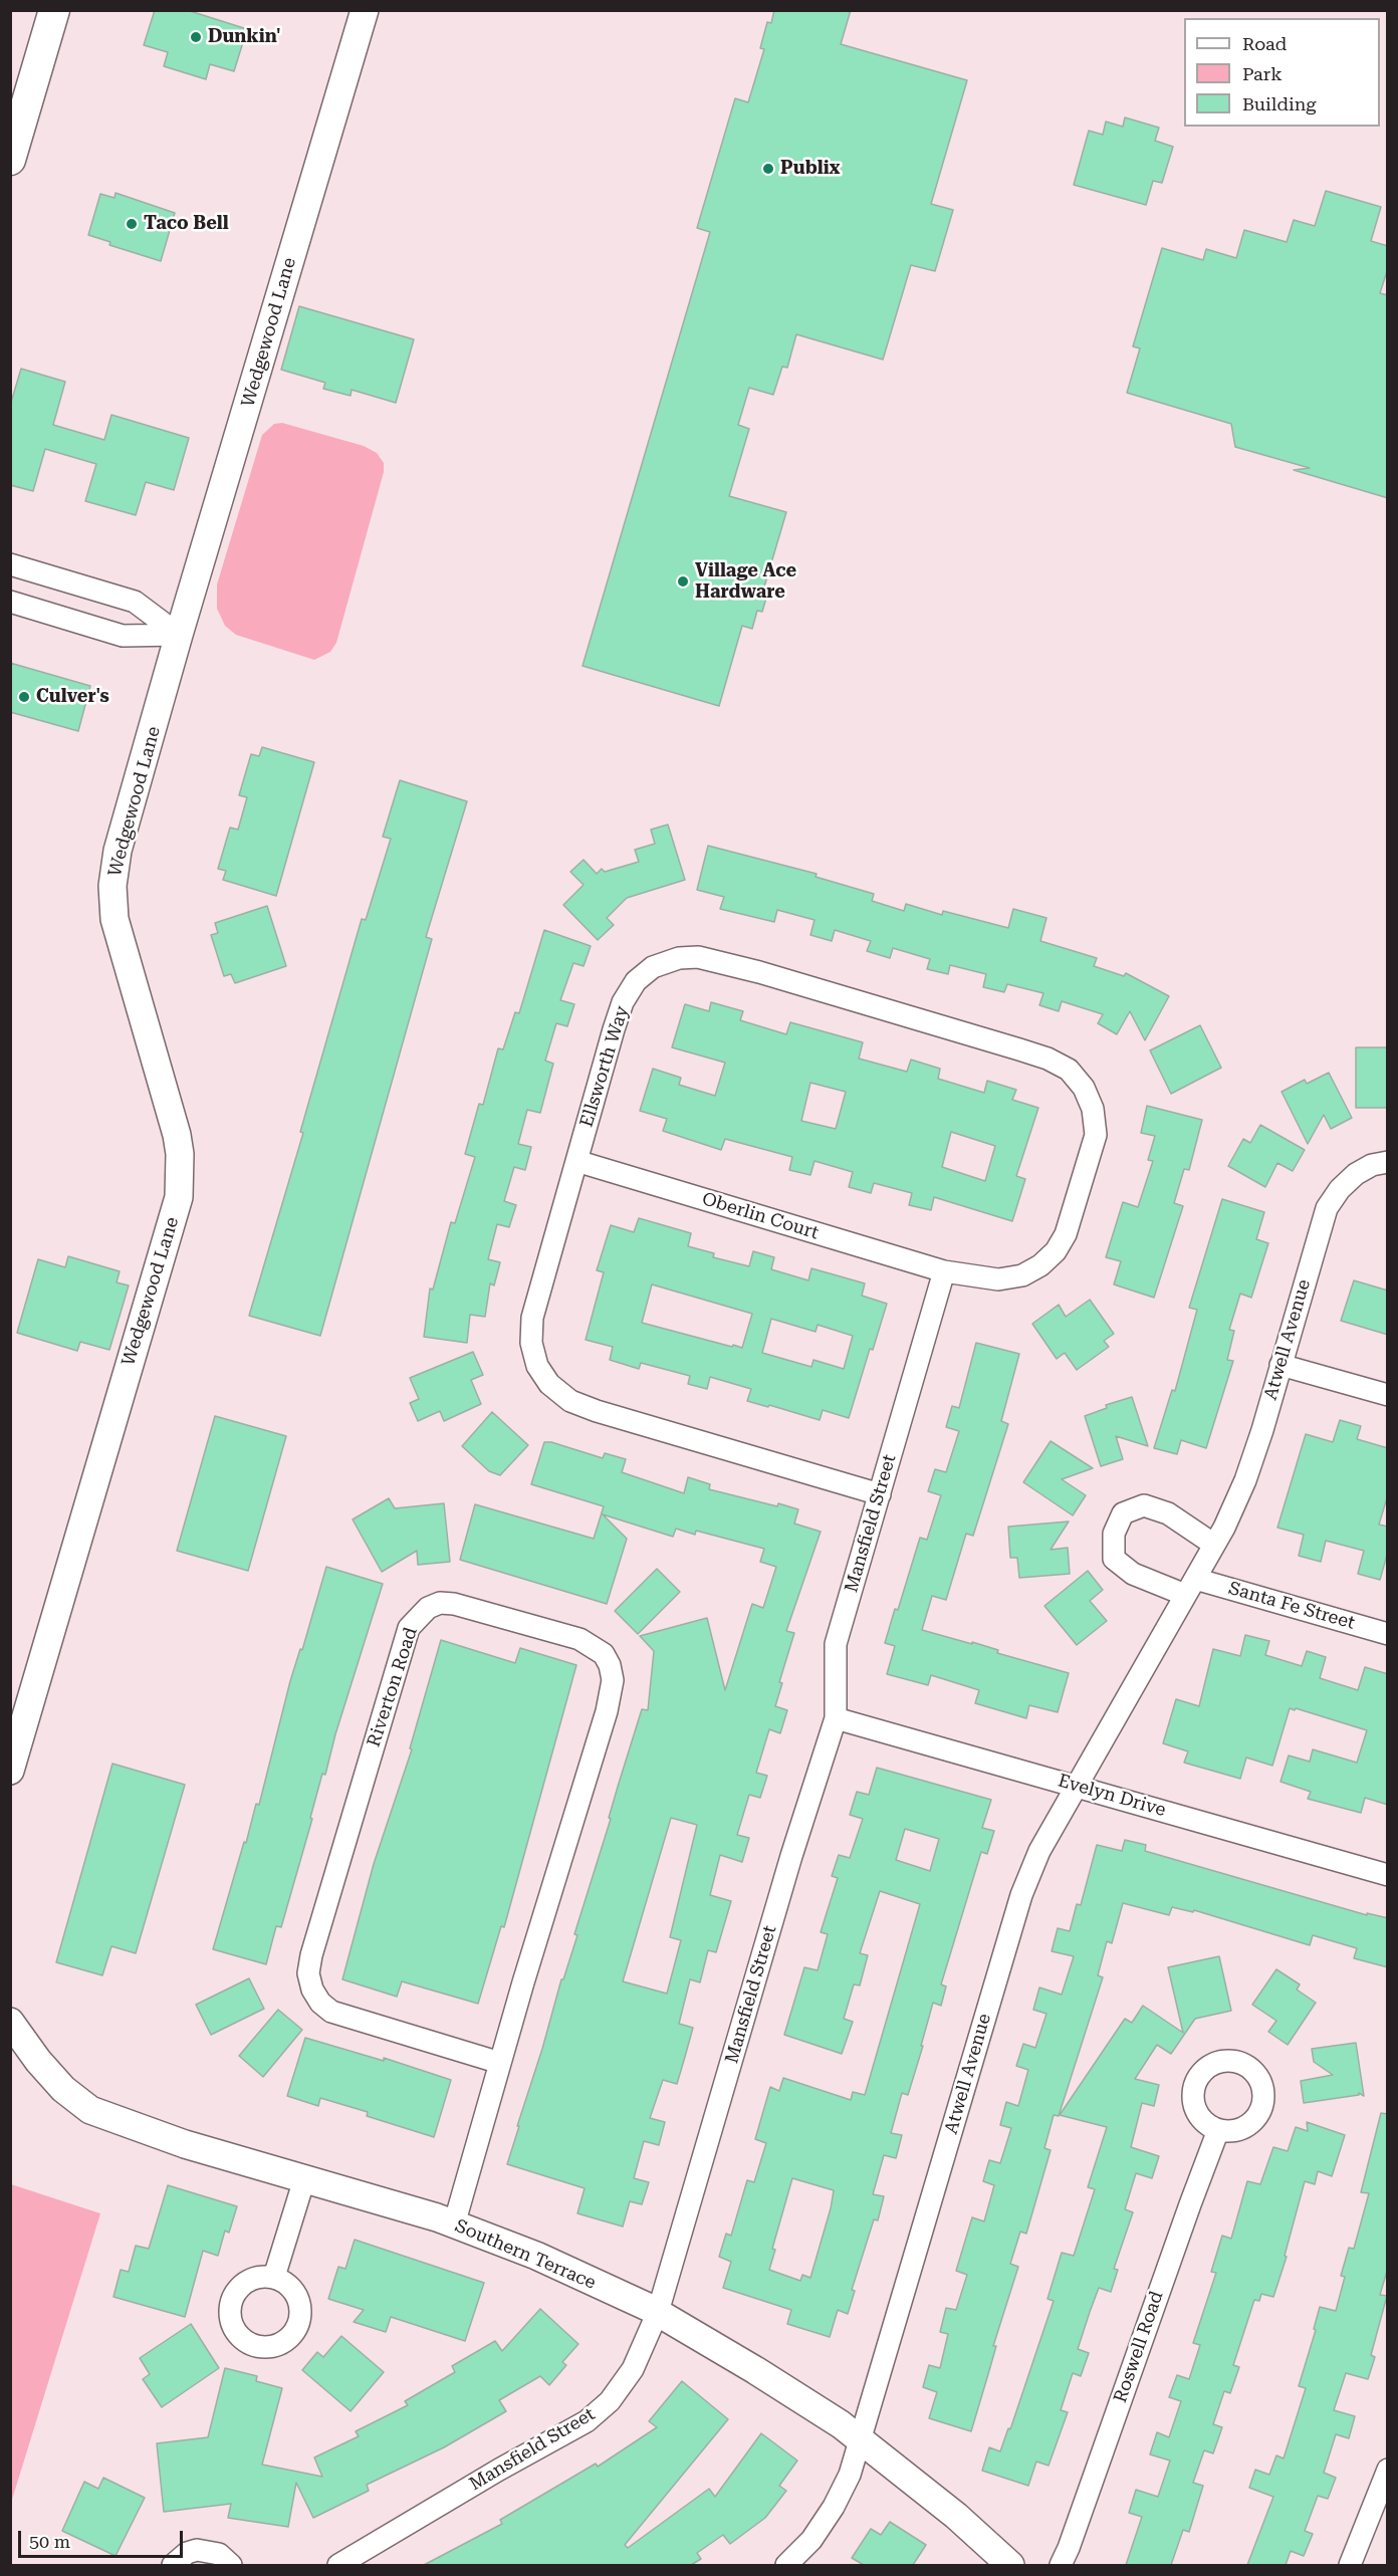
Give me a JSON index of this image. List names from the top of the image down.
{
  "streets": {
    "street": [
      "Wedgewood Lane",
      "Ellsworth Way",
      "Oberlin Court",
      "Atwell Avenue",
      "Mansfield Street",
      "Santa Fe Street",
      "Riverton Road",
      "Evelyn Drive",
      "Southern Terrace",
      "Roswell Road"
    ]
  },
  "crossings": [
    ["Ellsworth Way", "Oberlin Court"],
    ["Ellsworth Way", "Mansfield Street"],
    ["Oberlin Court", "Mansfield Street"],
    ["Atwell Avenue", "Santa Fe Street"],
    ["Atwell Avenue", "Evelyn Drive"],
    ["Atwell Avenue", "Southern Terrace"],
    ["Mansfield Street", "Evelyn Drive"],
    ["Mansfield Street", "Southern Terrace"],
    ["Riverton Road", "Southern Terrace"]
  ],
  "places": [
    "Dunkin'",
    "Publix",
    "Taco Bell",
    "Village Ace Hardware",
    "Culver's"
  ],
  "legend": ["Road", "Park", "Building"],
  "scale_bar": "50 m"
}
